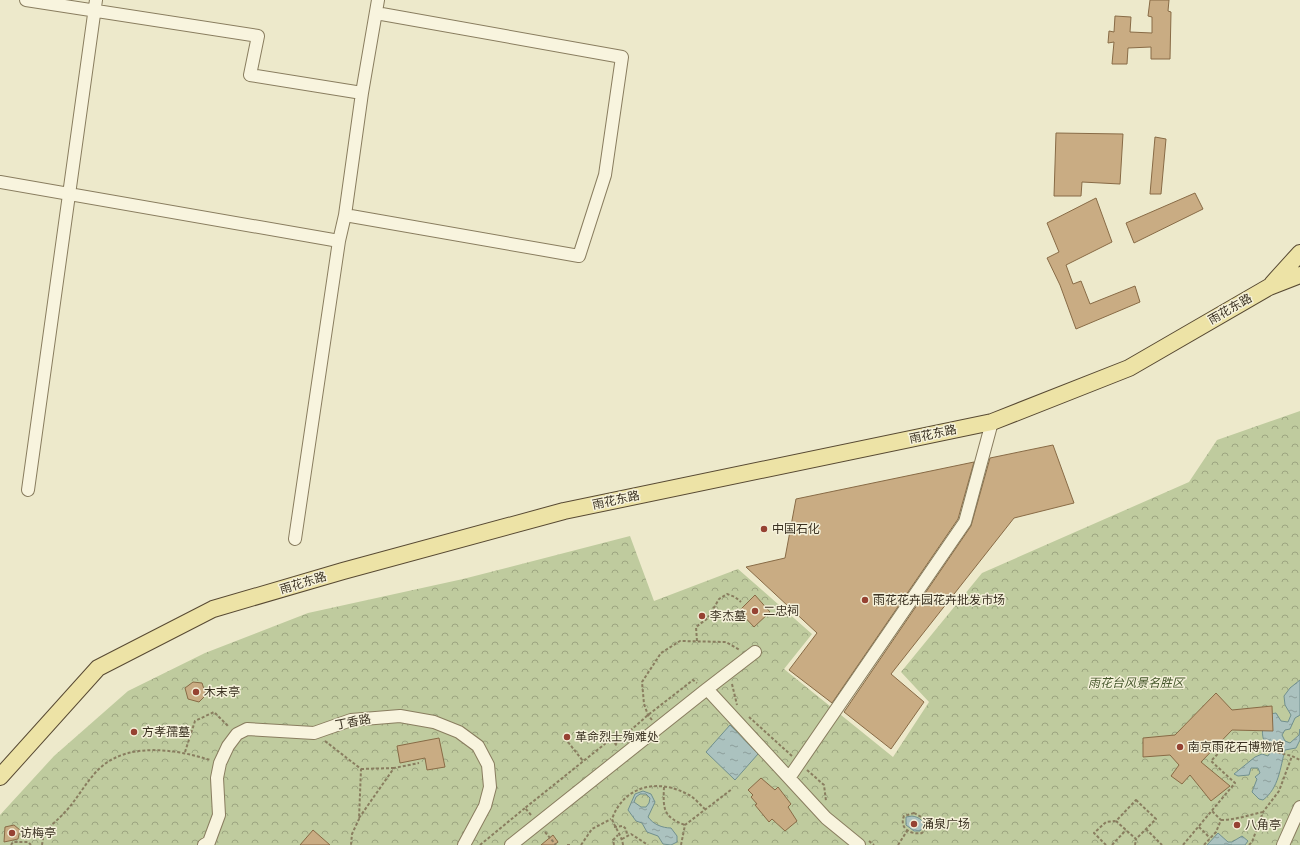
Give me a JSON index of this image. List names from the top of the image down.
{
  "streets": {
    "main road": ["雨花东路"],
    "street": ["丁香路"]
  },
  "parks": ["雨花台风景名胜区"],
  "places": [
    "中国石化",
    "雨花花卉园花卉批发市场",
    "二忠祠",
    "李杰墓",
    "木末亭",
    "方孝孺墓",
    "革命烈士殉难处",
    "南京雨花石博物馆",
    "涌泉广场",
    "八角亭",
    "访梅亭"
  ]
}
